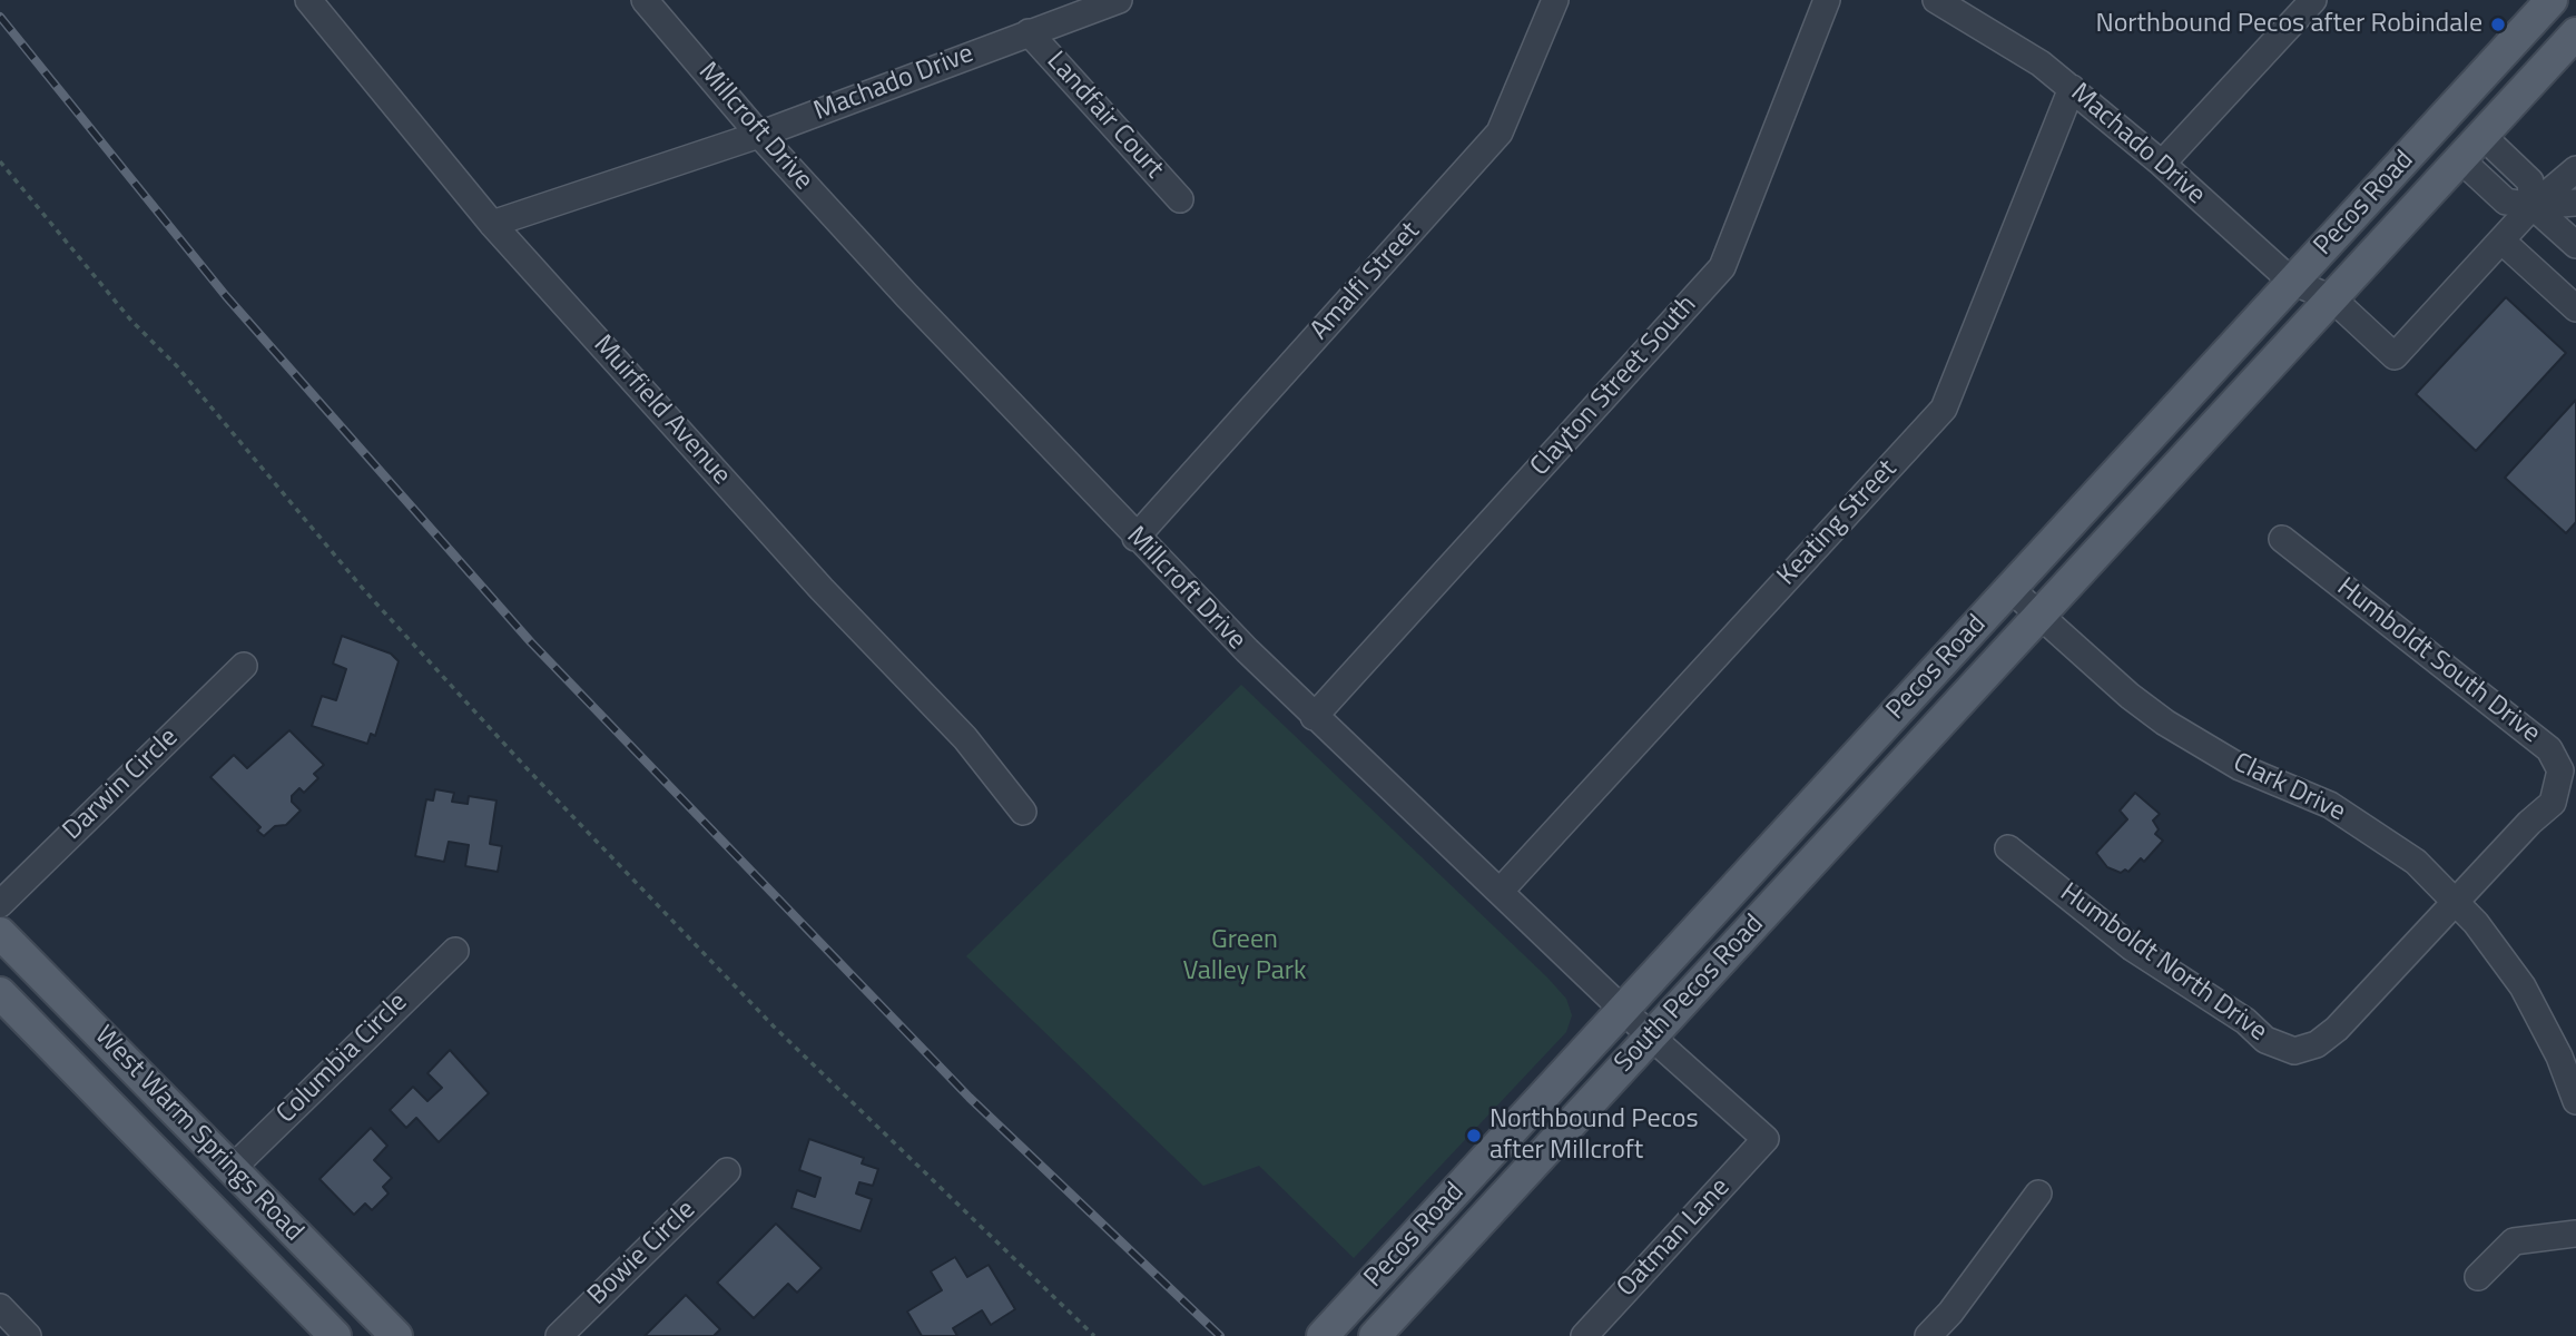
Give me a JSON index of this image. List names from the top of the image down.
{
  "streets": {
    "main road": ["Pecos Road", "South Pecos Road", "West Warm Springs Road"],
    "street": [
      "Machado Drive",
      "Landfair Court",
      "Millcroft Drive",
      "Amalfi Street",
      "Clayton Street South",
      "Muirfield Avenue",
      "Keating Street",
      "Humboldt South Drive",
      "Darwin Circle",
      "Clark Drive",
      "Humboldt North Drive",
      "Columbia Circle",
      "Oatman Lane",
      "Bowie Circle"
    ]
  },
  "crossings": [
    ["Machado Drive", "Landfair Court"],
    ["Machado Drive", "Millcroft Drive"],
    ["Machado Drive", "Pecos Road"],
    ["Machado Drive", "Muirfield Avenue"],
    ["Machado Drive", "Keating Street"],
    ["Millcroft Drive", "Pecos Road"],
    ["Millcroft Drive", "Amalfi Street"],
    ["Millcroft Drive", "Clayton Street South"],
    ["Millcroft Drive", "Keating Street"],
    ["Millcroft Drive", "South Pecos Road"],
    ["Millcroft Drive", "Oatman Lane"],
    ["Pecos Road", "Clark Drive"],
    ["Pecos Road", "South Pecos Road"],
    ["Humboldt South Drive", "Clark Drive"],
    ["Humboldt South Drive", "Humboldt North Drive"],
    ["Clark Drive", "Humboldt North Drive"],
    ["Columbia Circle", "West Warm Springs Road"]
  ],
  "parks": ["Green Valley Park"],
  "places": ["Northbound Pecos after Robindale", "Northbound Pecos after Millcroft"]
}
